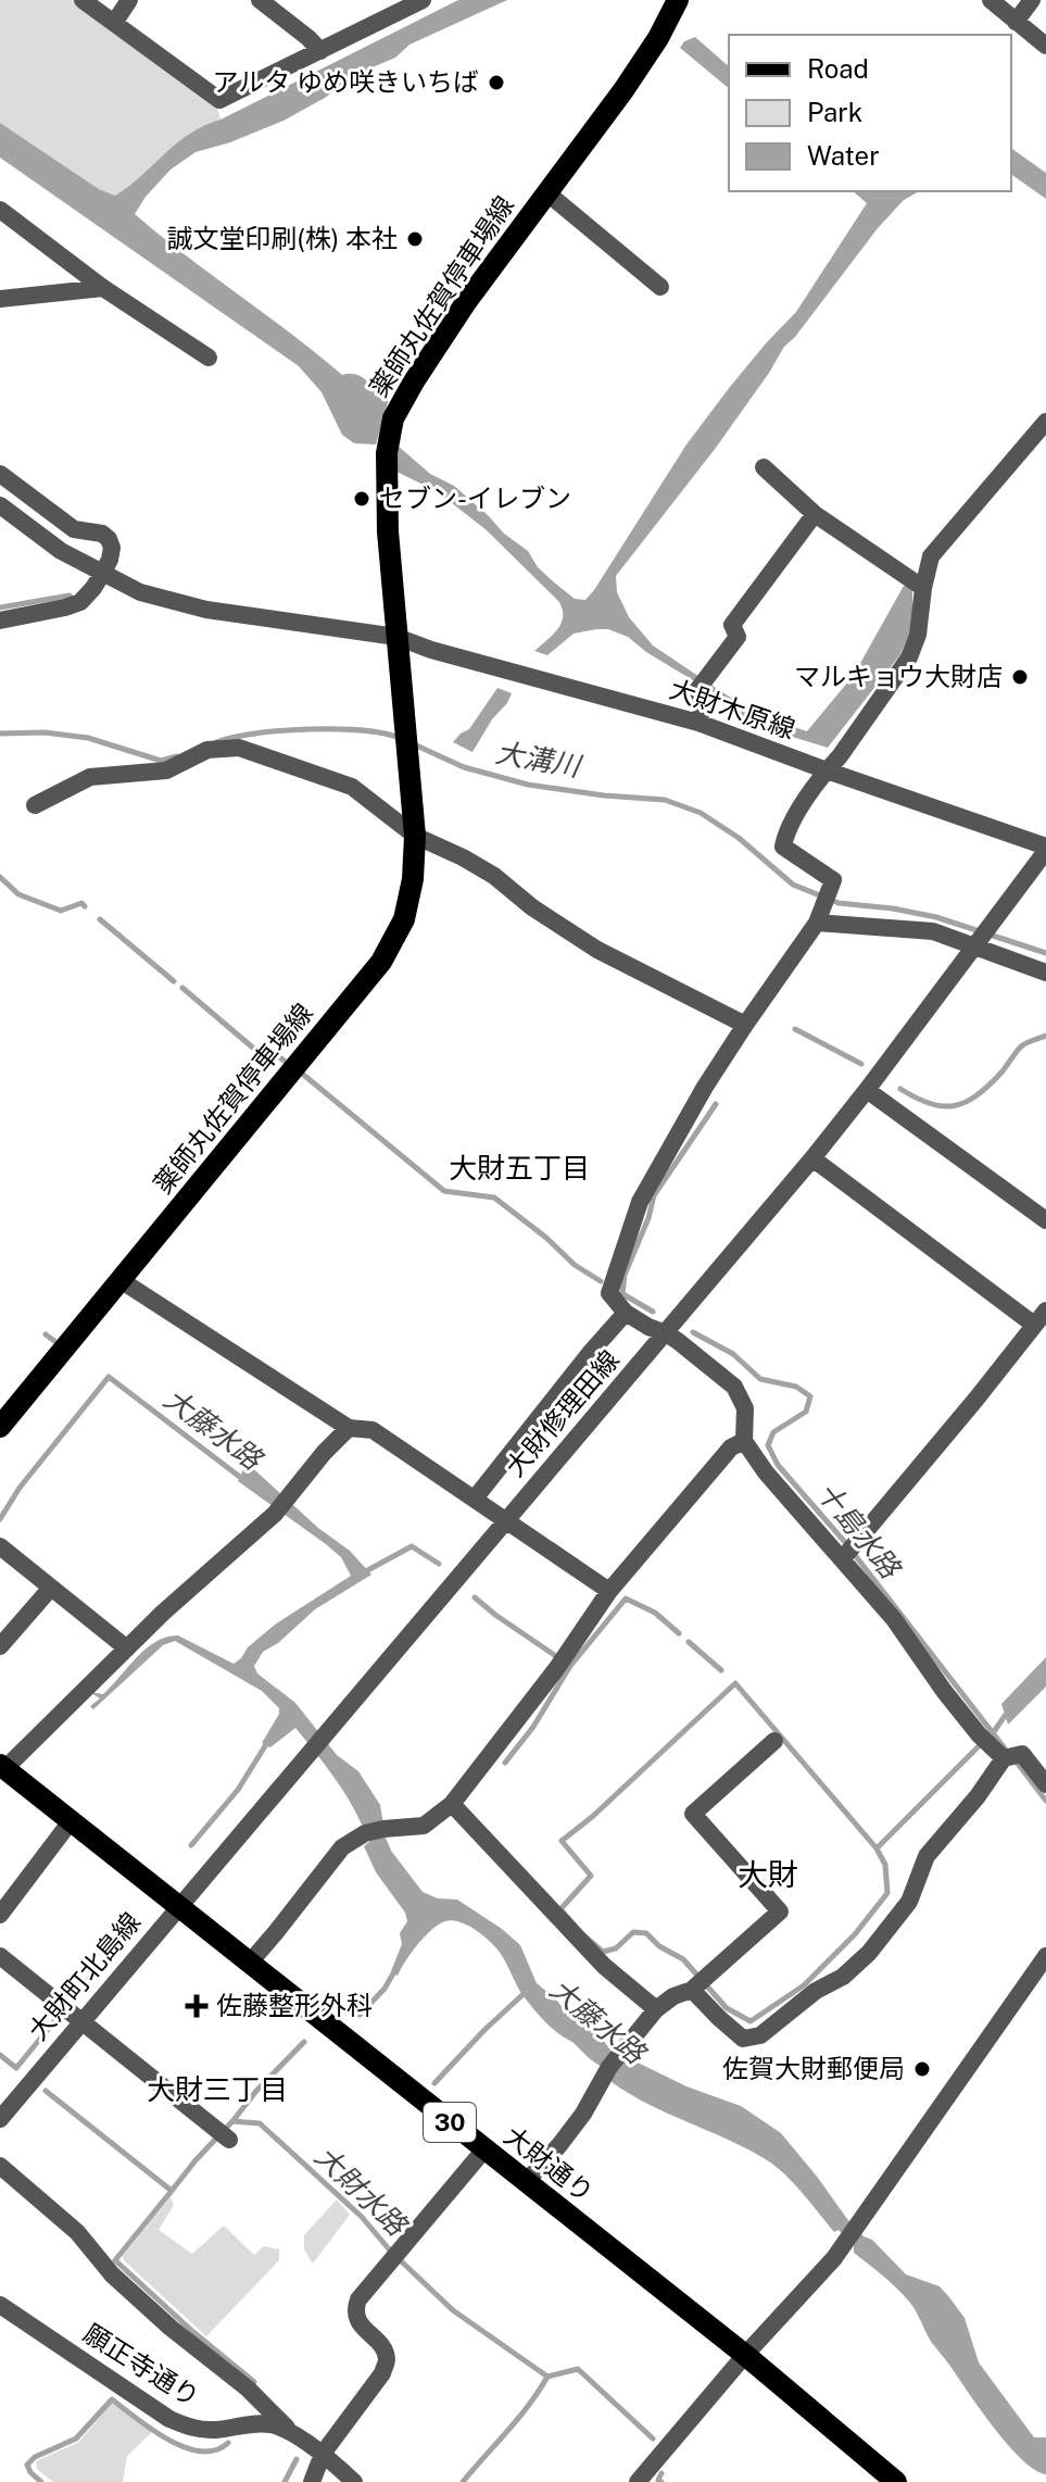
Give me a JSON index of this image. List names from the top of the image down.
{
  "streets": {
    "main road": ["薬師丸佐賀停車場線", "30", "大財通り"],
    "street": [
      "大財木原線",
      "大財修理田線",
      "大財町北島線",
      "願正寺通り"
    ]
  },
  "crossings": [
    ["薬師丸佐賀停車場線", "大財木原線"],
    ["大財木原線", "大財修理田線"],
    ["大財修理田線", "大財町北島線"],
    ["大財修理田線", "大財通り"],
    ["大財町北島線", "大財通り"]
  ],
  "districts": ["大財五丁目", "大財", "大財三丁目"],
  "water": [
    "大溝川",
    "大藤水路",
    "十島水路",
    "大財水路"
  ],
  "places": {
    "other": [
      "アルタ ゆめ咲きいちば",
      "誠文堂印刷(株) 本社",
      "セブン-イレブン",
      "マルキョウ大財店",
      "佐賀大財郵便局"
    ],
    "health": ["佐藤整形外科"]
  },
  "legend": ["Road", "Park", "Water"]
}
